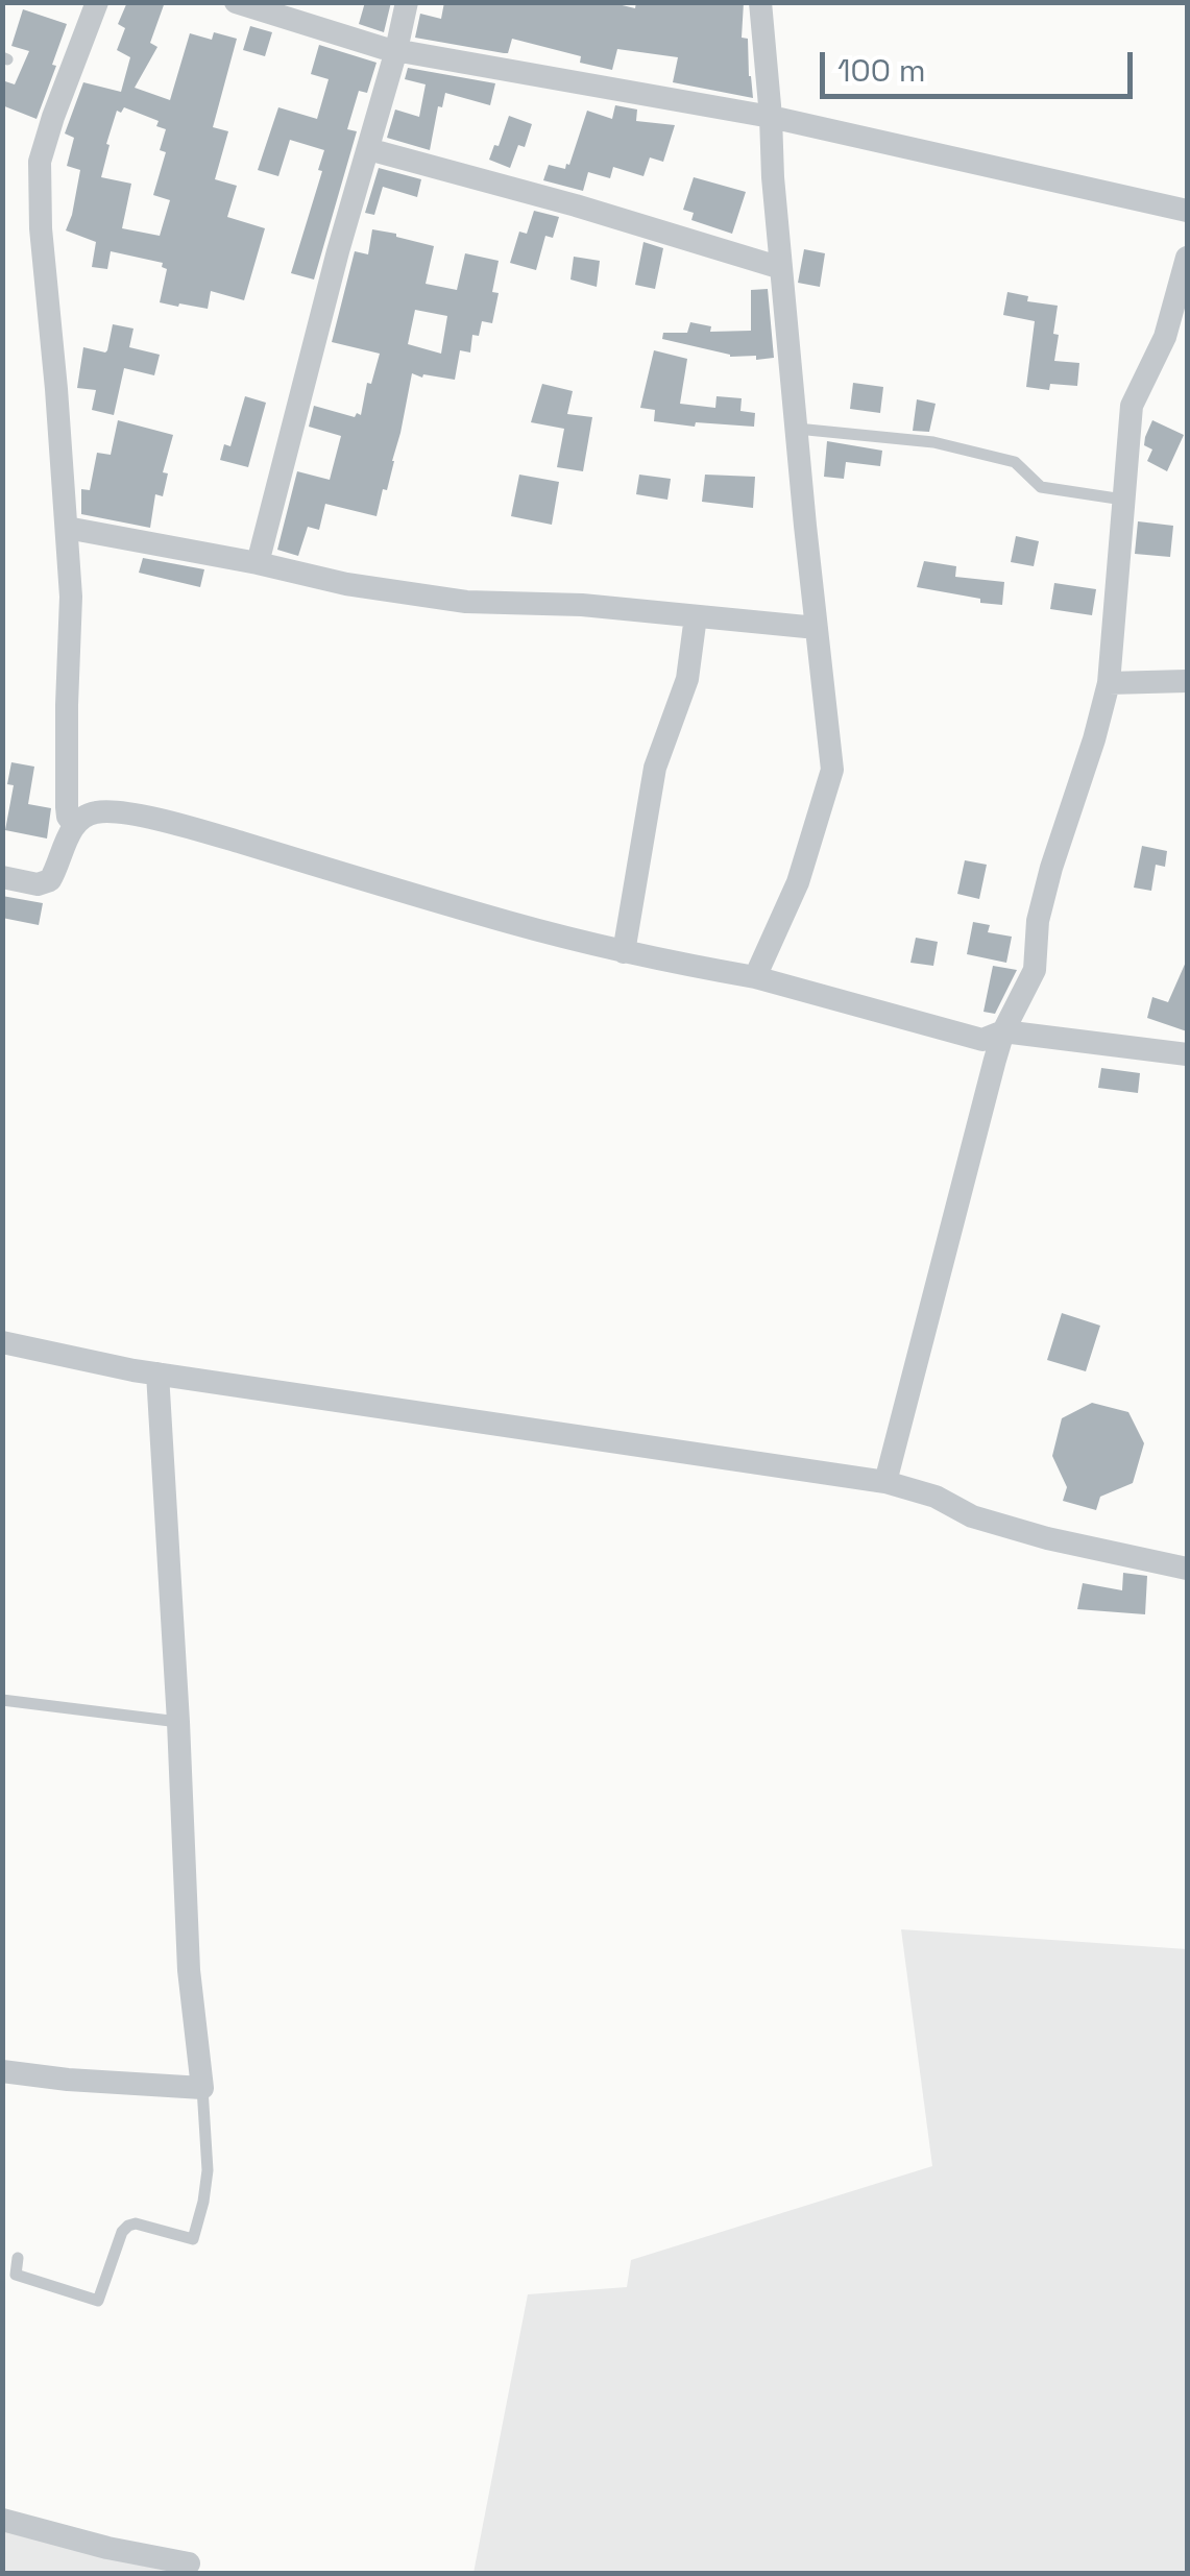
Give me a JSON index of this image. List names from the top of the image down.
{
  "scale_bar": "100 m"
}
